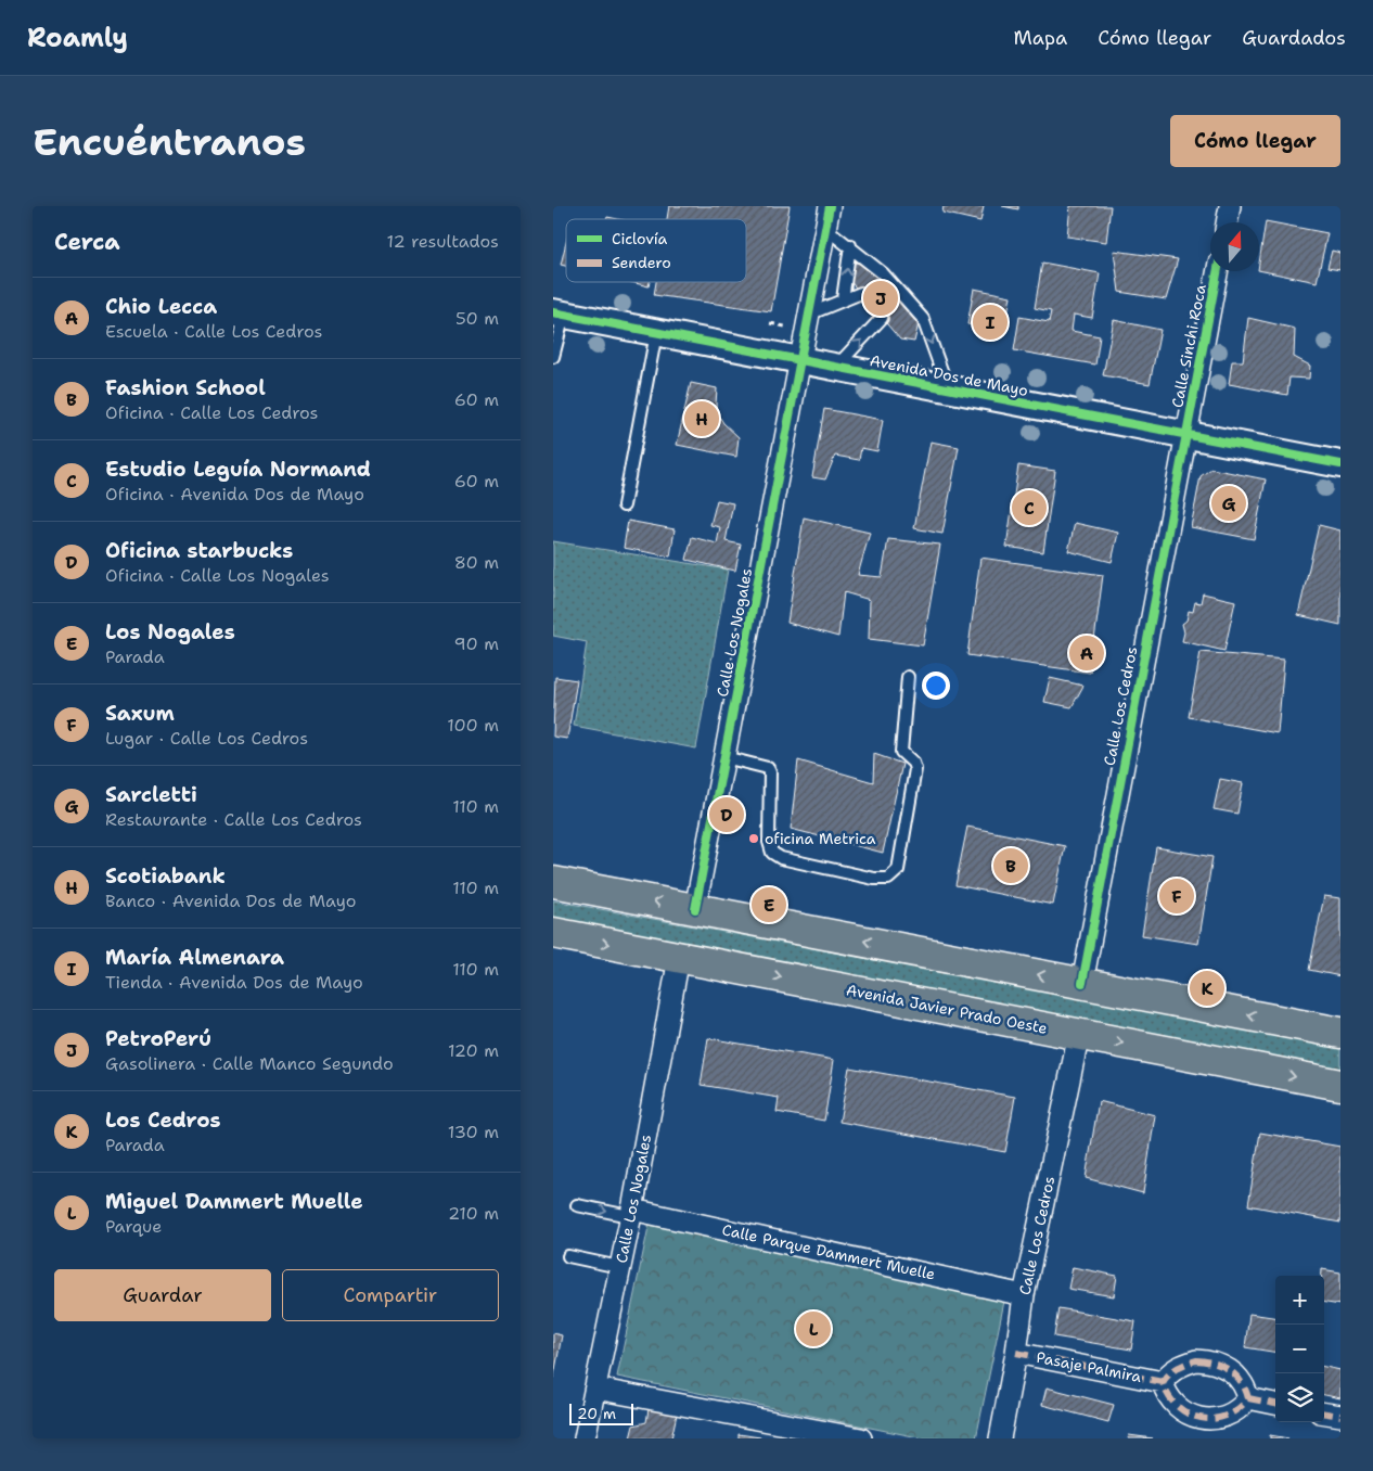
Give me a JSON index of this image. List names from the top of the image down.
{
  "streets": {
    "main road": ["Avenida Javier Prado Oeste"],
    "street": [
      "Calle Sinchi Roca",
      "Avenida Dos de Mayo",
      "Calle Los Nogales",
      "Calle Los Cedros",
      "Calle Parque Dammert Muelle",
      "Pasaje Palmira"
    ]
  },
  "crossings": [
    ["Calle Sinchi Roca", "Avenida Dos de Mayo"],
    ["Calle Sinchi Roca", "Calle Los Cedros"],
    ["Avenida Dos de Mayo", "Calle Los Nogales"],
    ["Avenida Dos de Mayo", "Calle Los Cedros"],
    ["Calle Los Nogales", "Avenida Javier Prado Oeste"],
    ["Calle Los Nogales", "Calle Parque Dammert Muelle"],
    ["Calle Los Cedros", "Avenida Javier Prado Oeste"],
    ["Calle Los Cedros", "Calle Parque Dammert Muelle"],
    ["Calle Los Cedros", "Pasaje Palmira"]
  ],
  "places": ["oficina Metrica"],
  "legend": ["Ciclovía", "Sendero"],
  "scale_bar": "20 m",
  "north": "top",
  "page": {
    "header": "Roamly",
    "nav": ["Mapa", "Cómo llegar", "Guardados"],
    "buttons": [
      "Cómo llegar",
      ["Guardar", "Compartir"]
    ],
    "title": "Encuéntranos",
    "heading": ["Cerca", "12 resultados"],
    "list": [
      {
        "mark": "A",
        "name": "Chio Lecca",
        "note": "Escuela · Calle Los Cedros",
        "value": "50 m"
      },
      {
        "mark": "B",
        "name": "Fashion School",
        "note": "Oficina · Calle Los Cedros",
        "value": "60 m"
      },
      {
        "mark": "C",
        "name": "Estudio Leguía Normand",
        "note": "Oficina · Avenida Dos de Mayo",
        "value": "60 m"
      },
      {
        "mark": "D",
        "name": "Oficina starbucks",
        "note": "Oficina · Calle Los Nogales",
        "value": "80 m"
      },
      {
        "mark": "E",
        "name": "Los Nogales",
        "note": "Parada",
        "value": "90 m"
      },
      {
        "mark": "F",
        "name": "Saxum",
        "note": "Lugar · Calle Los Cedros",
        "value": "100 m"
      },
      {
        "mark": "G",
        "name": "Sarcletti",
        "note": "Restaurante · Calle Los Cedros",
        "value": "110 m"
      },
      {
        "mark": "H",
        "name": "Scotiabank",
        "note": "Banco · Avenida Dos de Mayo",
        "value": "110 m"
      },
      {
        "mark": "I",
        "name": "María Almenara",
        "note": "Tienda · Avenida Dos de Mayo",
        "value": "110 m"
      },
      {
        "mark": "J",
        "name": "PetroPerú",
        "note": "Gasolinera · Calle Manco Segundo",
        "value": "120 m"
      },
      {
        "mark": "K",
        "name": "Los Cedros",
        "note": "Parada",
        "value": "130 m"
      },
      {
        "mark": "L",
        "name": "Miguel Dammert Muelle",
        "note": "Parque",
        "value": "210 m"
      }
    ],
    "pins": [
      "J",
      "I",
      "H",
      "G",
      "C",
      "A",
      "D",
      "B",
      "F",
      "E",
      "K",
      "L"
    ],
    "map_buttons": ["+", "−"],
    "scale": "20 m"
  }
}
